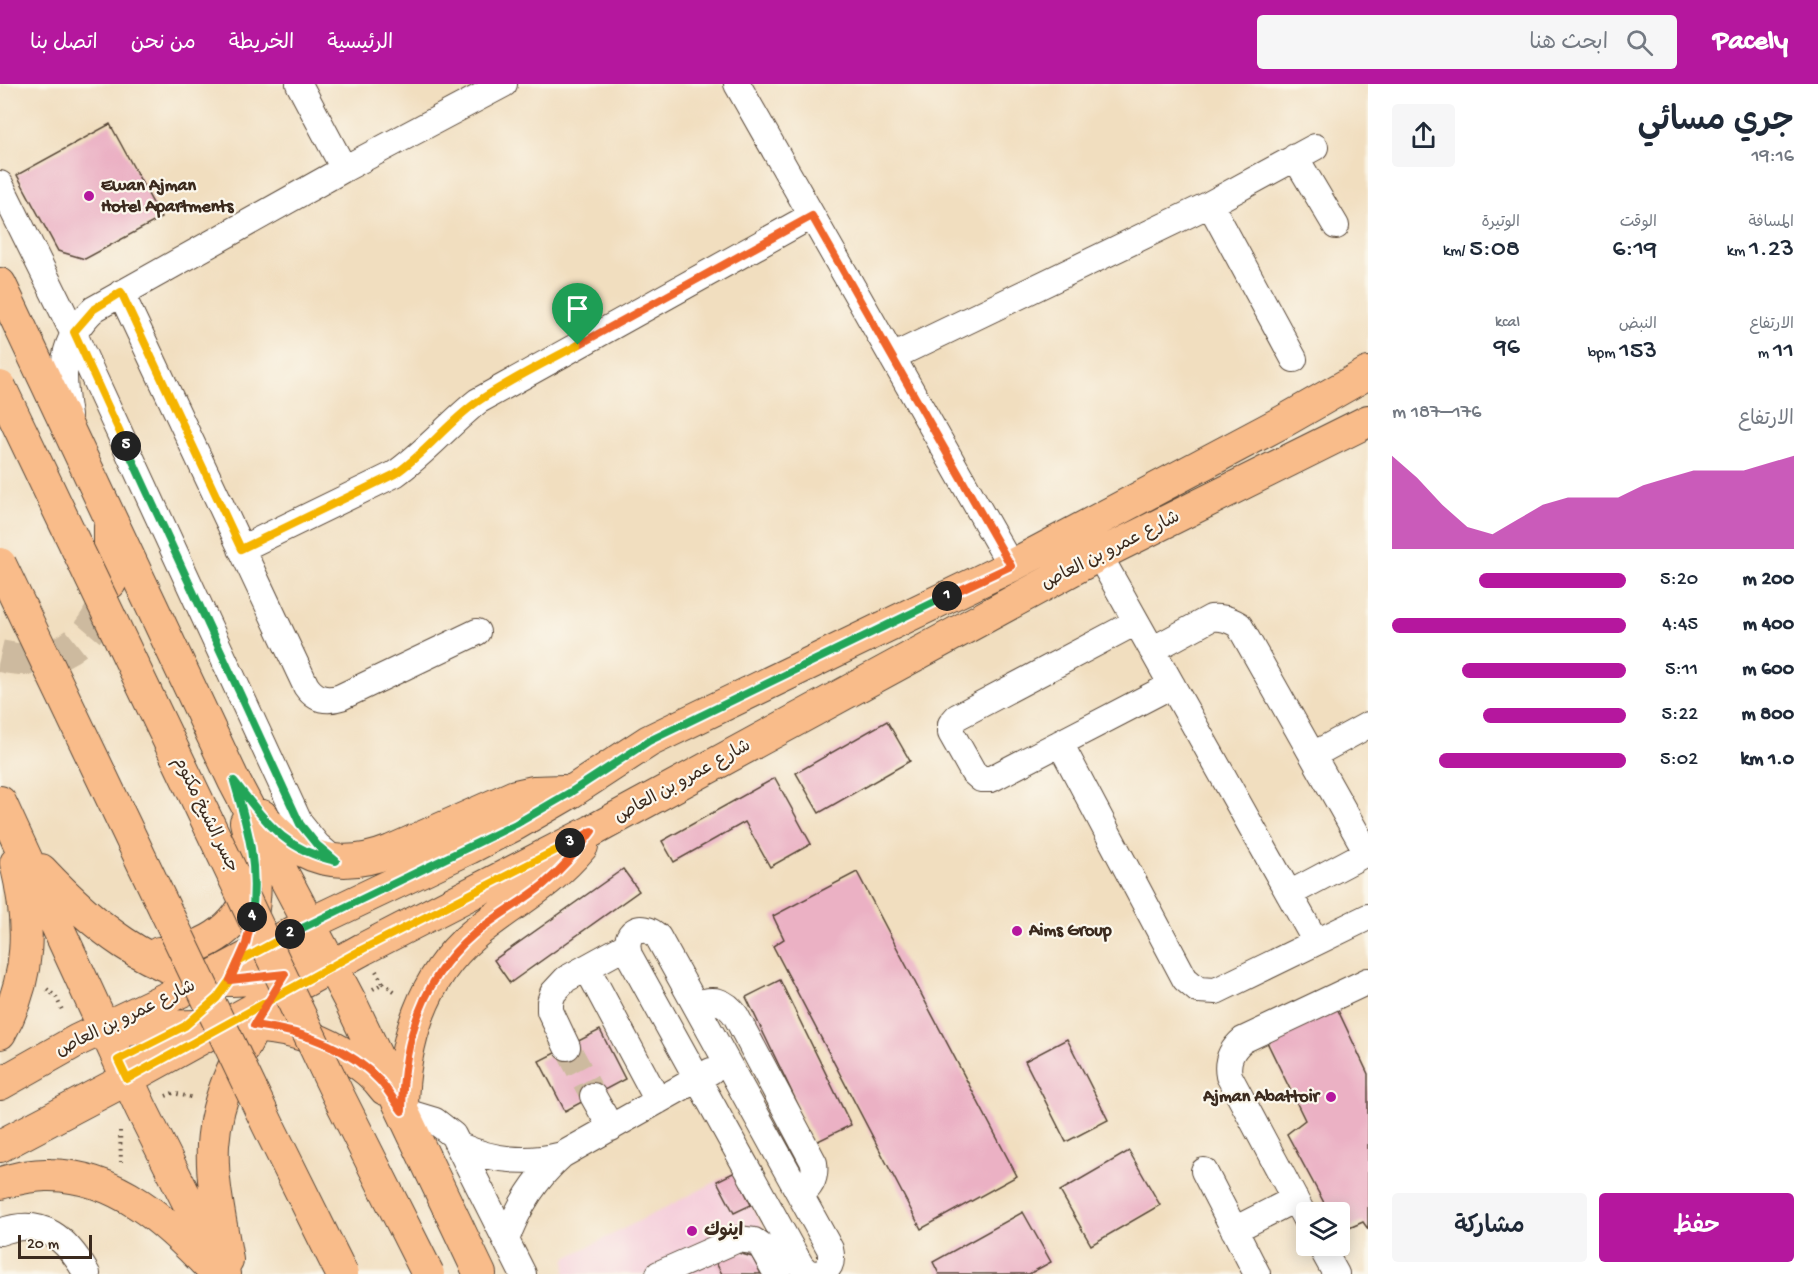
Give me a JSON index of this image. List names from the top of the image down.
{
  "streets": {
    "main road": ["شارع عمرو بن العاص", "جسر الشيخ مكتوم"]
  },
  "places": [
    "Ewan Ajman Hotel Apartments",
    "Aims Group",
    "Ajman Abattoir",
    "اينوك"
  ],
  "scale_bar": "20 m",
  "page": {
    "header": "Pacely",
    "search": "ابحث هنا",
    "nav": [
      "الرئيسية",
      "الخريطة",
      "من نحن",
      "اتصل بنا"
    ],
    "heading": ["جري مسائي", "19:16"],
    "stats": [
      ["المسافة", "1.23 km"],
      ["الوقت", "6:19"],
      ["الوتيرة", "5:08 /km"],
      ["الارتفاع", "11 m"],
      ["النبض", "153 bpm"],
      ["kcal", "96"]
    ],
    "chart": ["الارتفاع", "176–187 m"],
    "pins": [
      "5",
      "1",
      "3",
      "4",
      "2"
    ],
    "list": [
      {
        "name": "200 m",
        "note": "5:20"
      },
      {
        "name": "400 m",
        "note": "4:45"
      },
      {
        "name": "600 m",
        "note": "5:11"
      },
      {
        "name": "800 m",
        "note": "5:22"
      },
      {
        "name": "1.0 km",
        "note": "5:02"
      }
    ],
    "buttons": ["حفظ", "مشاركة"],
    "scale": "20 m"
  }
}
